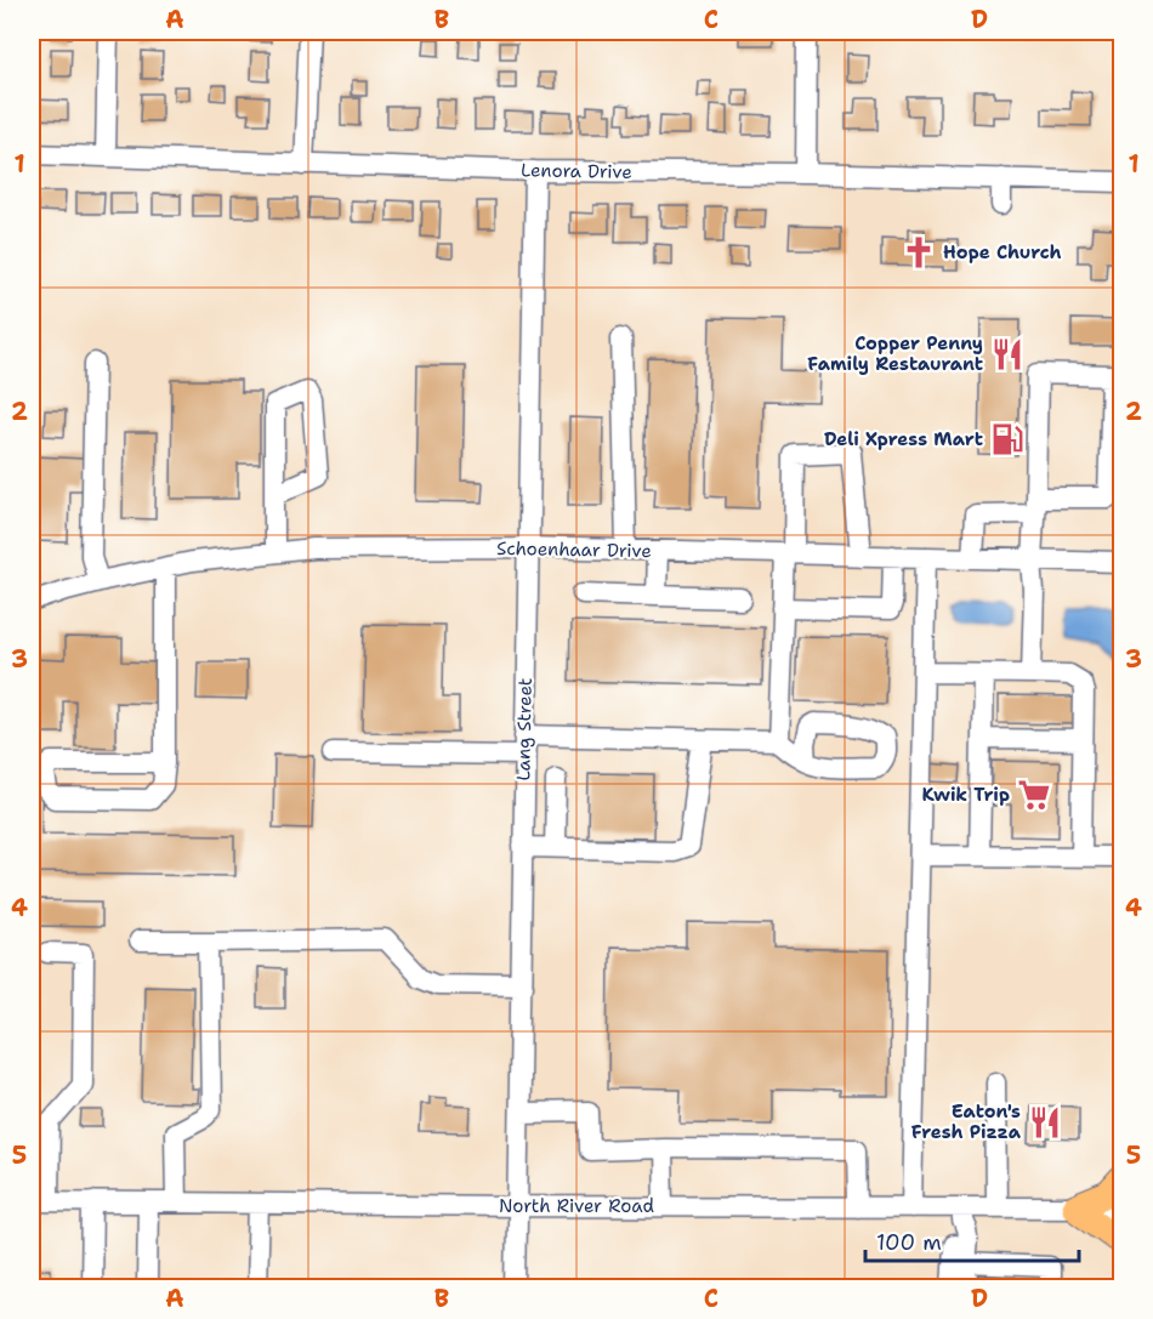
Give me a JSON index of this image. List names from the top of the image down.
{
  "streets": {
    "street": [
      "Lenora Drive",
      "Schoenhaar Drive",
      "Lang Street",
      "North River Road"
    ]
  },
  "crossings": [
    ["Lenora Drive", "Lang Street"],
    ["Schoenhaar Drive", "Lang Street"],
    ["Lang Street", "North River Road"]
  ],
  "places": {
    "church": ["Hope Church"],
    "restaurant": ["Copper Penny Family Restaurant", "Eaton's Fresh Pizza"],
    "fuel station": ["Deli Xpress Mart"],
    "supermarket": ["Kwik Trip"]
  },
  "scale_bar": "100 m",
  "grid": {
    "columns": [
      "A",
      "B",
      "C",
      "D"
    ],
    "rows": [
      "1",
      "2",
      "3",
      "4",
      "5"
    ]
  }
}
